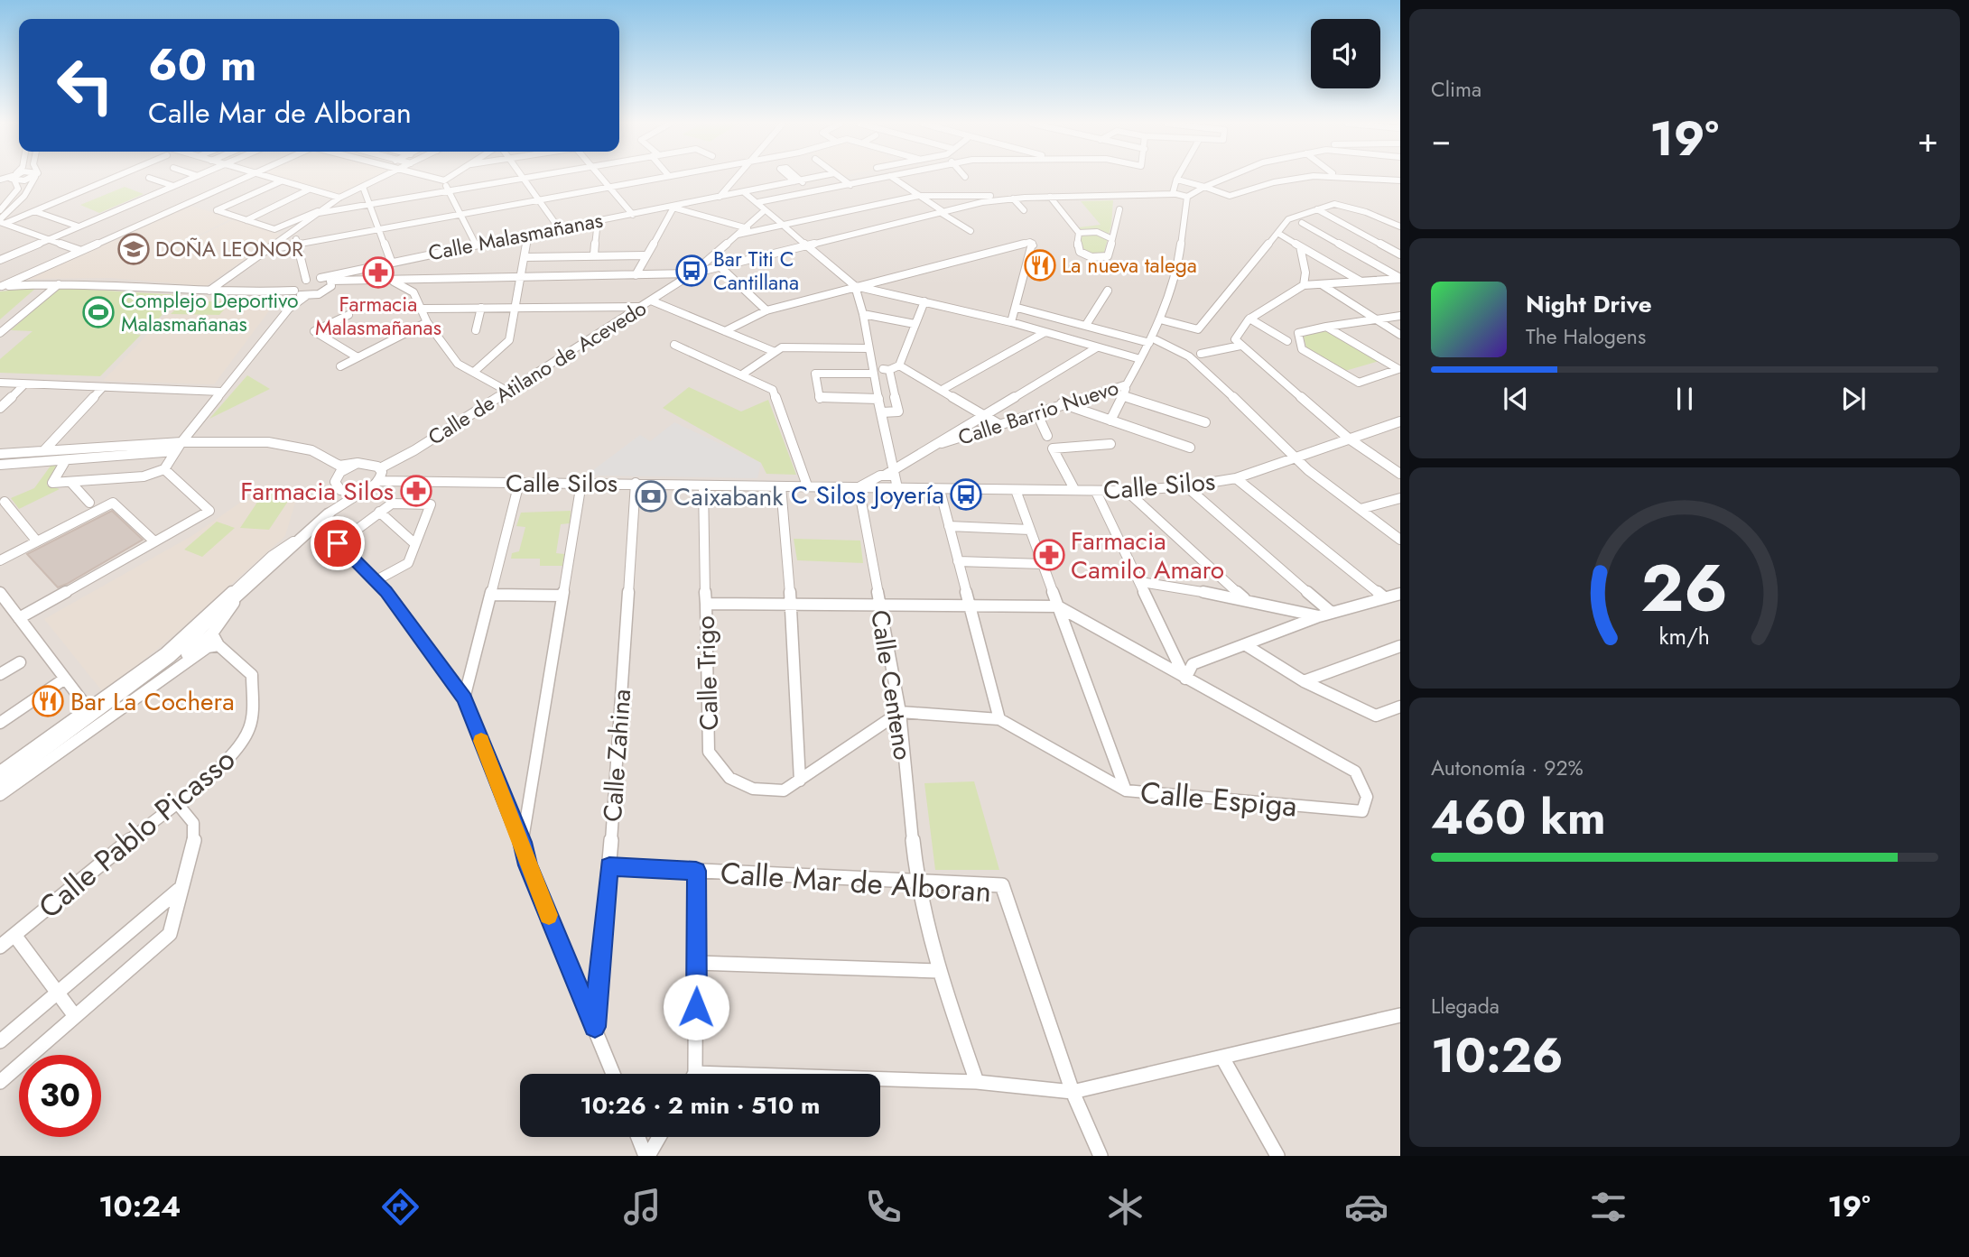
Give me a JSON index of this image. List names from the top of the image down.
{
  "streets": {
    "street": [
      "Calle Malasmañanas",
      "Calle de Atilano de Acevedo",
      "Calle Barrio Nuevo",
      "Calle Silos",
      "Calle Trigo",
      "Calle Centeno",
      "Calle Zahina",
      "Calle Espiga",
      "Calle Pablo Picasso",
      "Calle Mar de Alboran"
    ]
  },
  "crossings": [
    ["Calle de Atilano de Acevedo", "Calle Silos"],
    ["Calle Silos", "Calle Trigo"],
    ["Calle Silos", "Calle Centeno"],
    ["Calle Silos", "Calle Zahina"],
    ["Calle Trigo", "Calle Centeno"],
    ["Calle Trigo", "Calle Espiga"],
    ["Calle Centeno", "Calle Espiga"],
    ["Calle Centeno", "Calle Mar de Alboran"],
    ["Calle Zahina", "Calle Mar de Alboran"]
  ],
  "places": {
    "school or university": ["DOÑA LEONOR"],
    "restaurant": ["La nueva talega", "Bar La Cochera"],
    "bus stop": ["Bar Titi C Cantillana", "C Silos Joyería"],
    "pharmacy": ["Farmacia Malasmañanas", "Farmacia Silos", "Farmacia Camilo Amaro"],
    "sports": ["Complejo Deportivo Malasmañanas"],
    "bank": ["Caixabank"]
  },
  "page": {
    "tile": [
      "Clima",
      ["Autonomía · 92%", "460 km"],
      ["Llegada", "10:26"]
    ],
    "turn": ["60 m", "Calle Mar de Alboran"],
    "heat": ["−", "19°", "+"],
    "song": ["Night Drive", "The Halogens"],
    "limit": "30",
    "trip": "10:26 · 2 min · 510 m",
    "tabs": ["10:24", "19°"],
    "gauge": ["26", "km/h"]
  }
}
